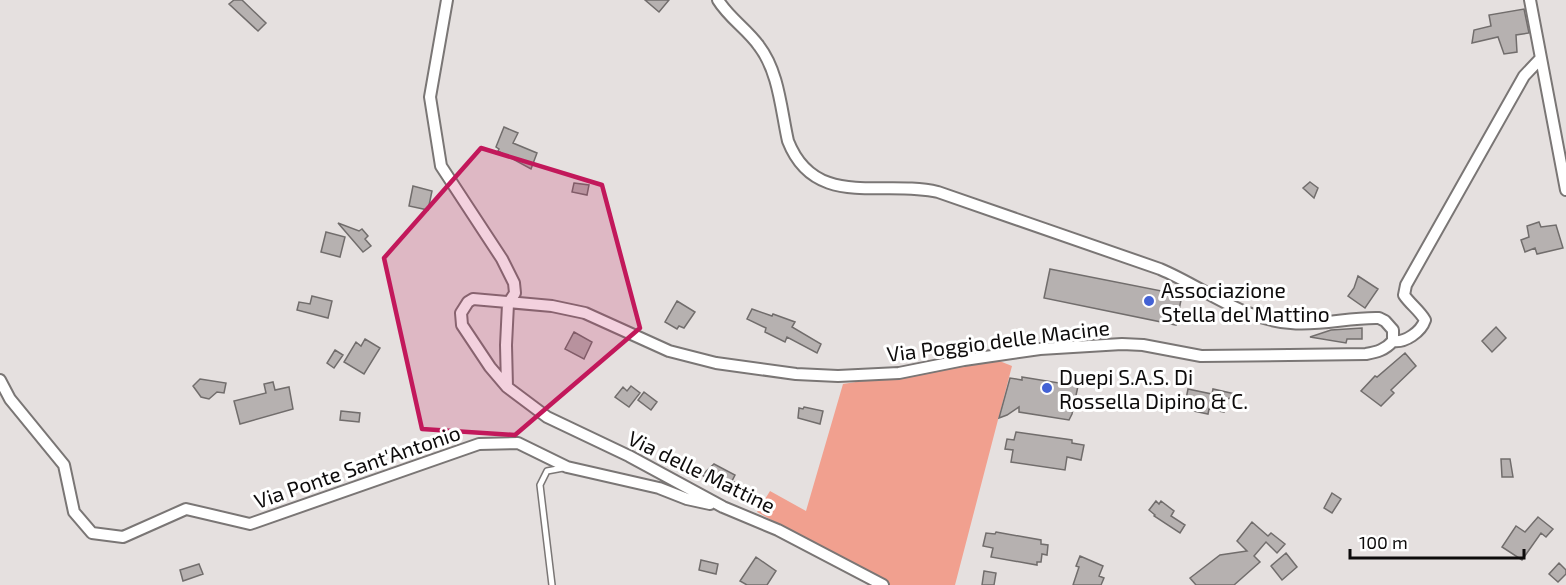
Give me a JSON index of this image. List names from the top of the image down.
{
  "streets": {
    "street": ["Via Poggio delle Macine", "Via Ponte Sant'Antonio", "Via delle Mattine"]
  },
  "crossings": [
    ["Via Poggio delle Macine", "Via delle Mattine"],
    ["Via Ponte Sant'Antonio", "Via delle Mattine"]
  ],
  "places": ["Associazione Stella del Mattino", "Duepi S.A.S. Di Rossella Dipino & C."],
  "scale_bar": "100 m"
}
